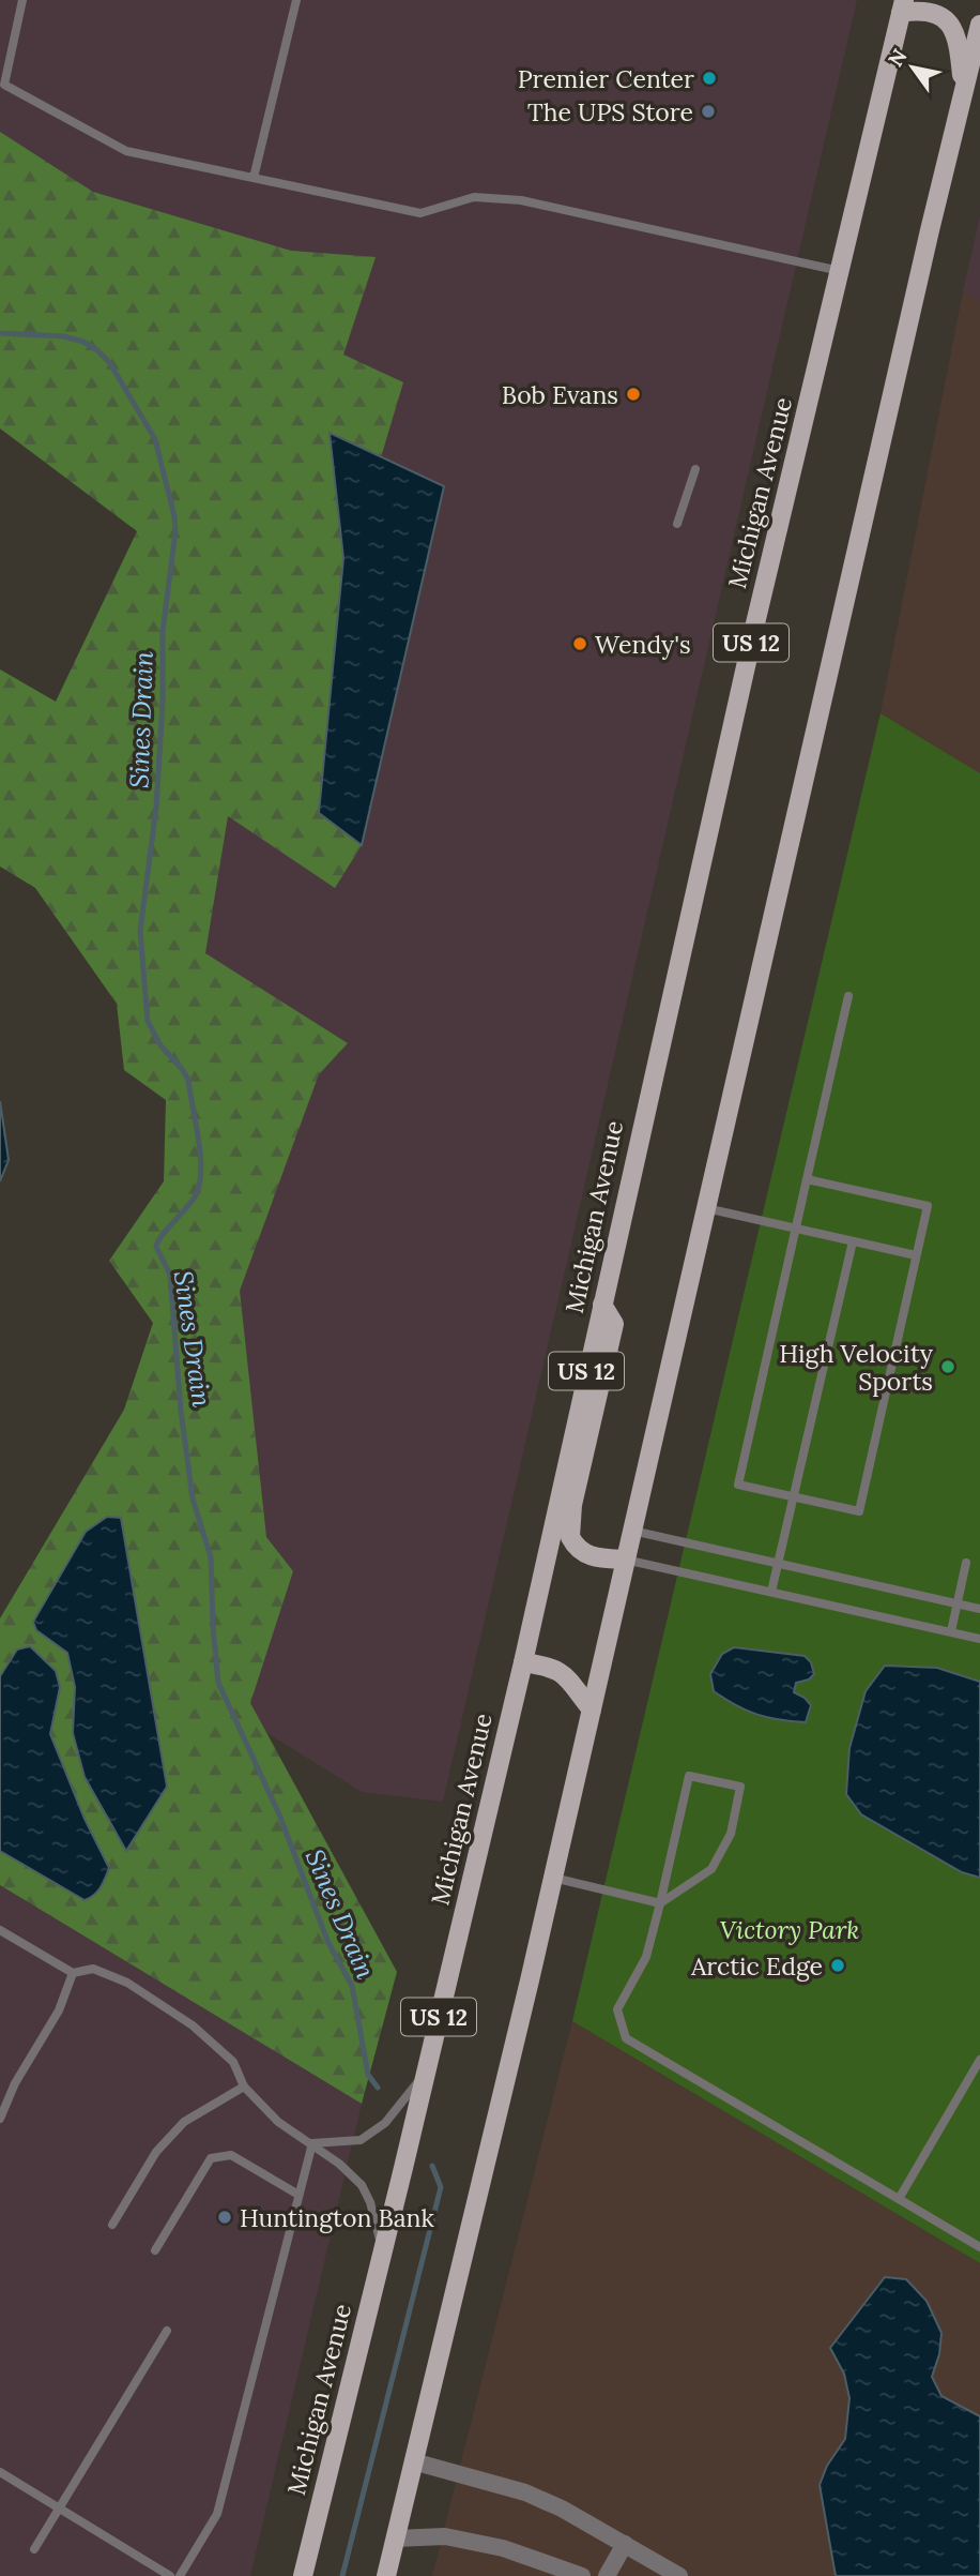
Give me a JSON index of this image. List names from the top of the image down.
{
  "streets": {
    "main road": ["Michigan Avenue", "US 12"]
  },
  "water": ["Sines Drain"],
  "parks": ["Victory Park"],
  "places": [
    "Premier Center",
    "The UPS Store",
    "Bob Evans",
    "Wendy's",
    "High Velocity Sports",
    "Arctic Edge",
    "Huntington Bank"
  ],
  "north": "top left"
}
